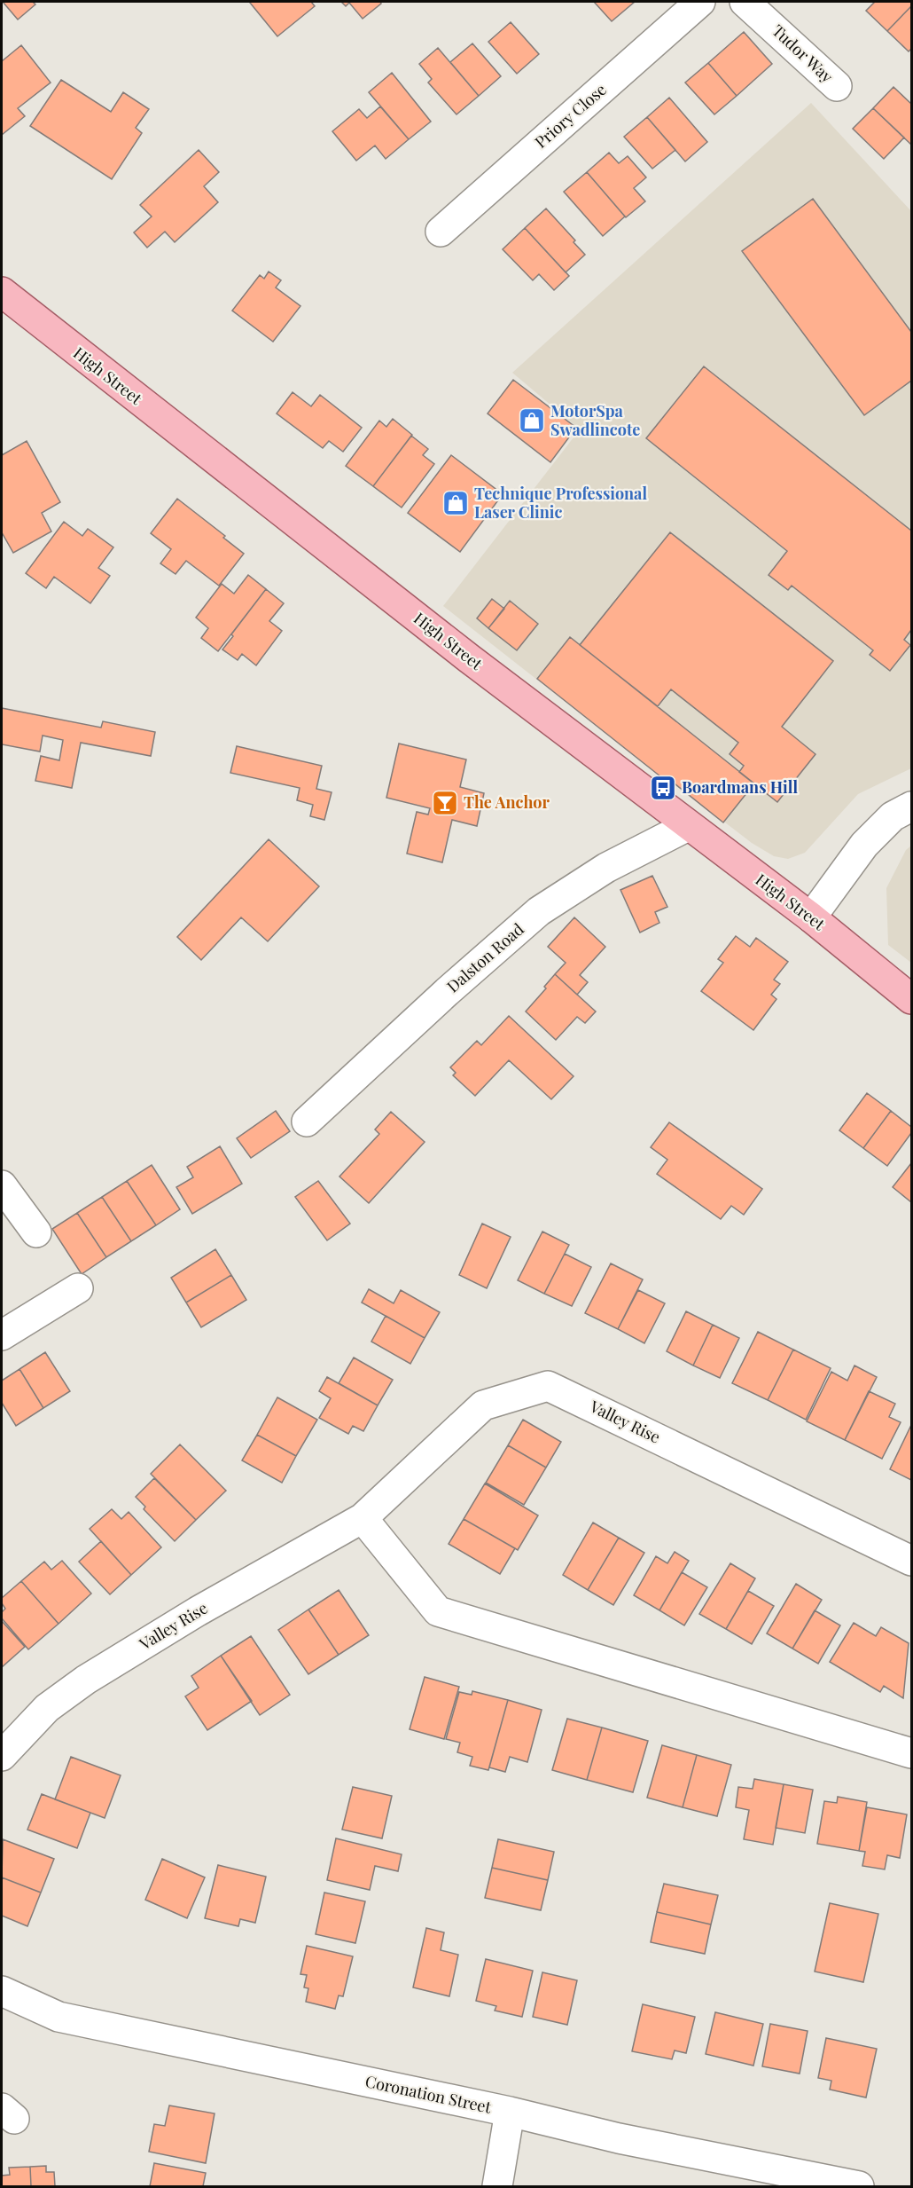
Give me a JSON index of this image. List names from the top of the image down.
{
  "streets": {
    "main road": ["High Street"],
    "street": [
      "Tudor Way",
      "Priory Close",
      "Dalston Road",
      "Valley Rise",
      "Coronation Street"
    ]
  },
  "crossings": [
    ["High Street", "Dalston Road"]
  ],
  "places": {
    "shop": ["MotorSpa Swadlincote", "Technique Professional Laser Clinic"],
    "bus stop": ["Boardmans Hill"],
    "bar": ["The Anchor"]
  }
}
